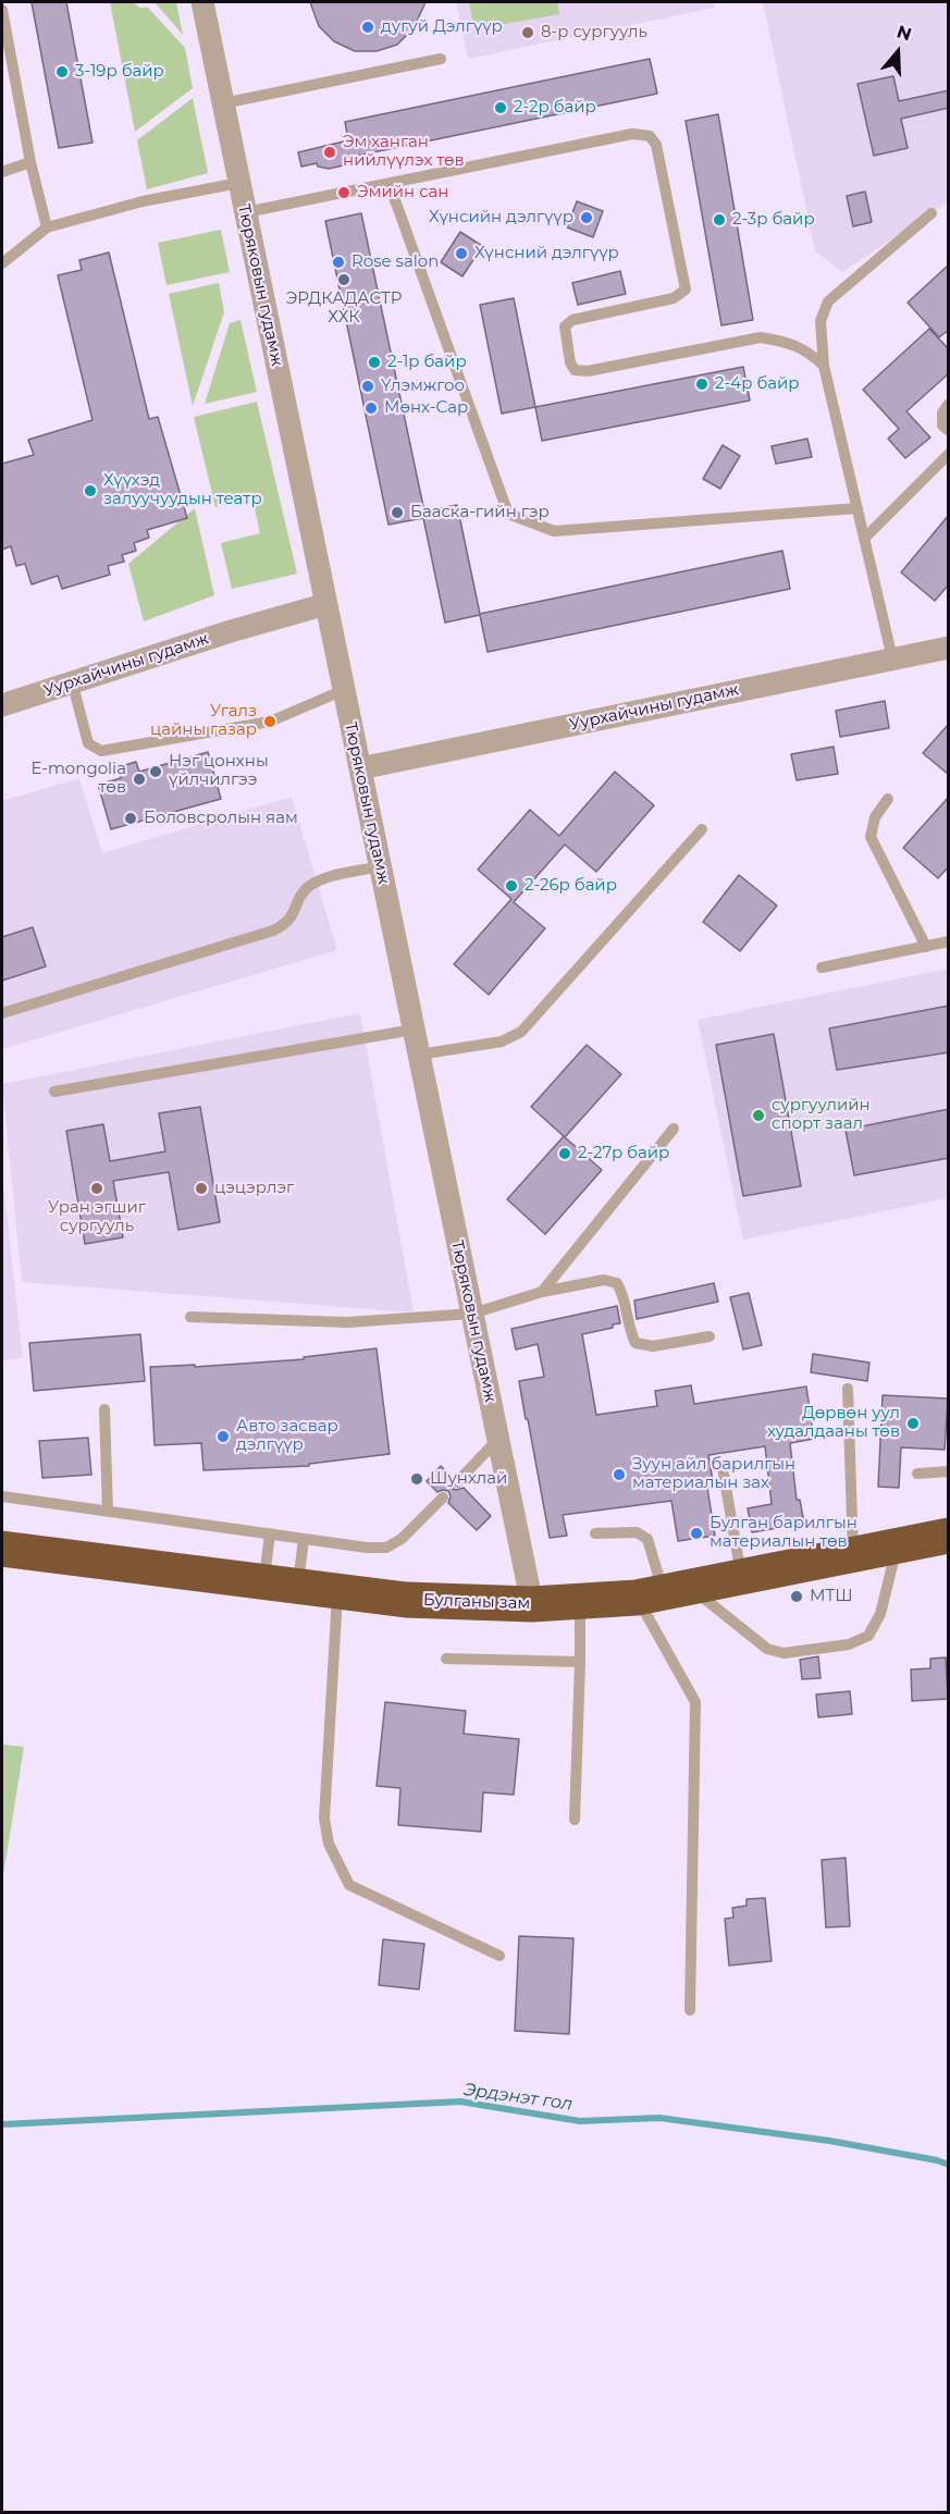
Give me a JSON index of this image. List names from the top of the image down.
{
  "streets": {
    "highway": ["Булганы зам"],
    "street": ["Тюряковын гудамж", "Уурхайчины гудамж"]
  },
  "crossings": [
    ["Тюряковын гудамж", "Уурхайчины гудамж"],
    ["Тюряковын гудамж", "Булганы зам"]
  ],
  "water": ["Эрдэнэт гол"],
  "places": [
    "дугуй Дэлгүүр",
    "8-р сургууль",
    "3-19р байр",
    "2-2р байр",
    "Эм ханган нийлүүлэх төв",
    "Эмийн сан",
    "Хүнсийн дэлгүүр",
    "2-3р байр",
    "Хүнсний дэлгүүр",
    "Rose salon",
    "ЭРДКАДАСТР ХХК",
    "2-1р байр",
    "2-4р байр",
    "Үлэмжгоо",
    "Мөнх-Сар",
    "Хүүхэд залуучуудын театр",
    "Бааска-гийн гэр",
    "Угалз цайны газар",
    "Нэг цонхны үйлчилгээ",
    "E-mongolia төв",
    "Боловсролын яам",
    "2-26р байр",
    "сургуулийн спорт заал",
    "2-27р байр",
    "Уран эгшиг сургууль",
    "цэцэрлэг",
    "Дөрвөн уул худалдааны төв",
    "Авто засвар дэлгүүр",
    "Зуун айл барилгын материалын зах",
    "Шунхлай",
    "Булган барилгын материалын төв",
    "МТШ"
  ],
  "north": "top"
}
